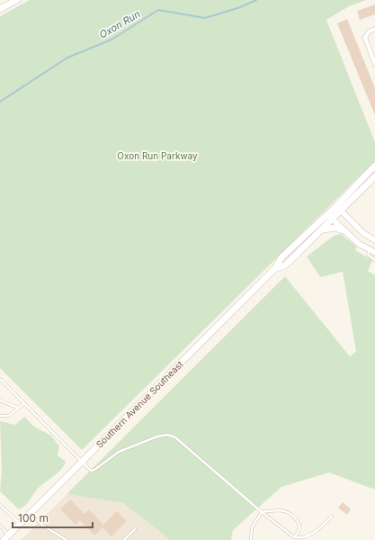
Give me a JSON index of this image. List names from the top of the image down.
{
  "streets": {
    "main road": ["Southern Avenue Southeast"]
  },
  "water": ["Oxon Run"],
  "parks": ["Oxon Run Parkway"],
  "scale_bar": "100 m"
}
